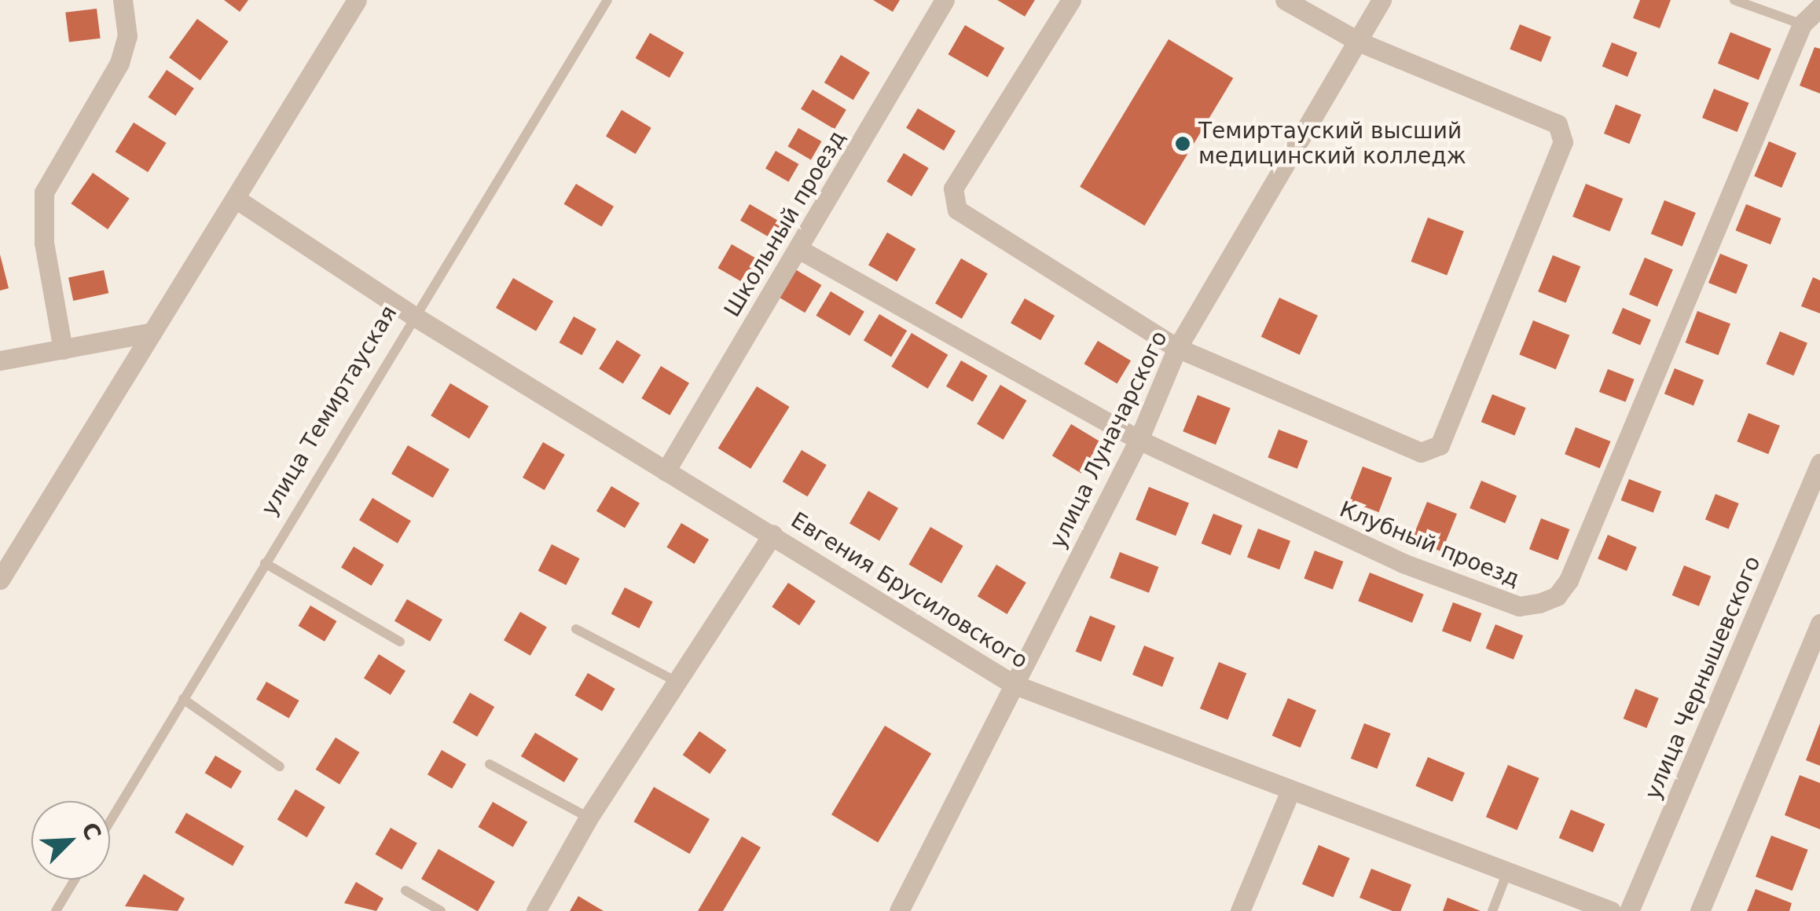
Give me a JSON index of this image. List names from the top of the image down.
{
  "streets": {
    "street": [
      "Школьный проезд",
      "улица Луначарского",
      "Клубный проезд",
      "Евгения Брусиловского",
      "улица Чернышевского"
    ],
    "lane": ["улица Темиртауская"]
  },
  "crossings": [
    ["Школьный проезд", "Клубный проезд"],
    ["Школьный проезд", "Евгения Брусиловского"],
    ["улица Темиртауская", "Евгения Брусиловского"],
    ["улица Луначарского", "Клубный проезд"],
    ["улица Луначарского", "Евгения Брусиловского"]
  ],
  "places": ["Темиртауский высший медицинский колледж"],
  "north": "top right"
}
